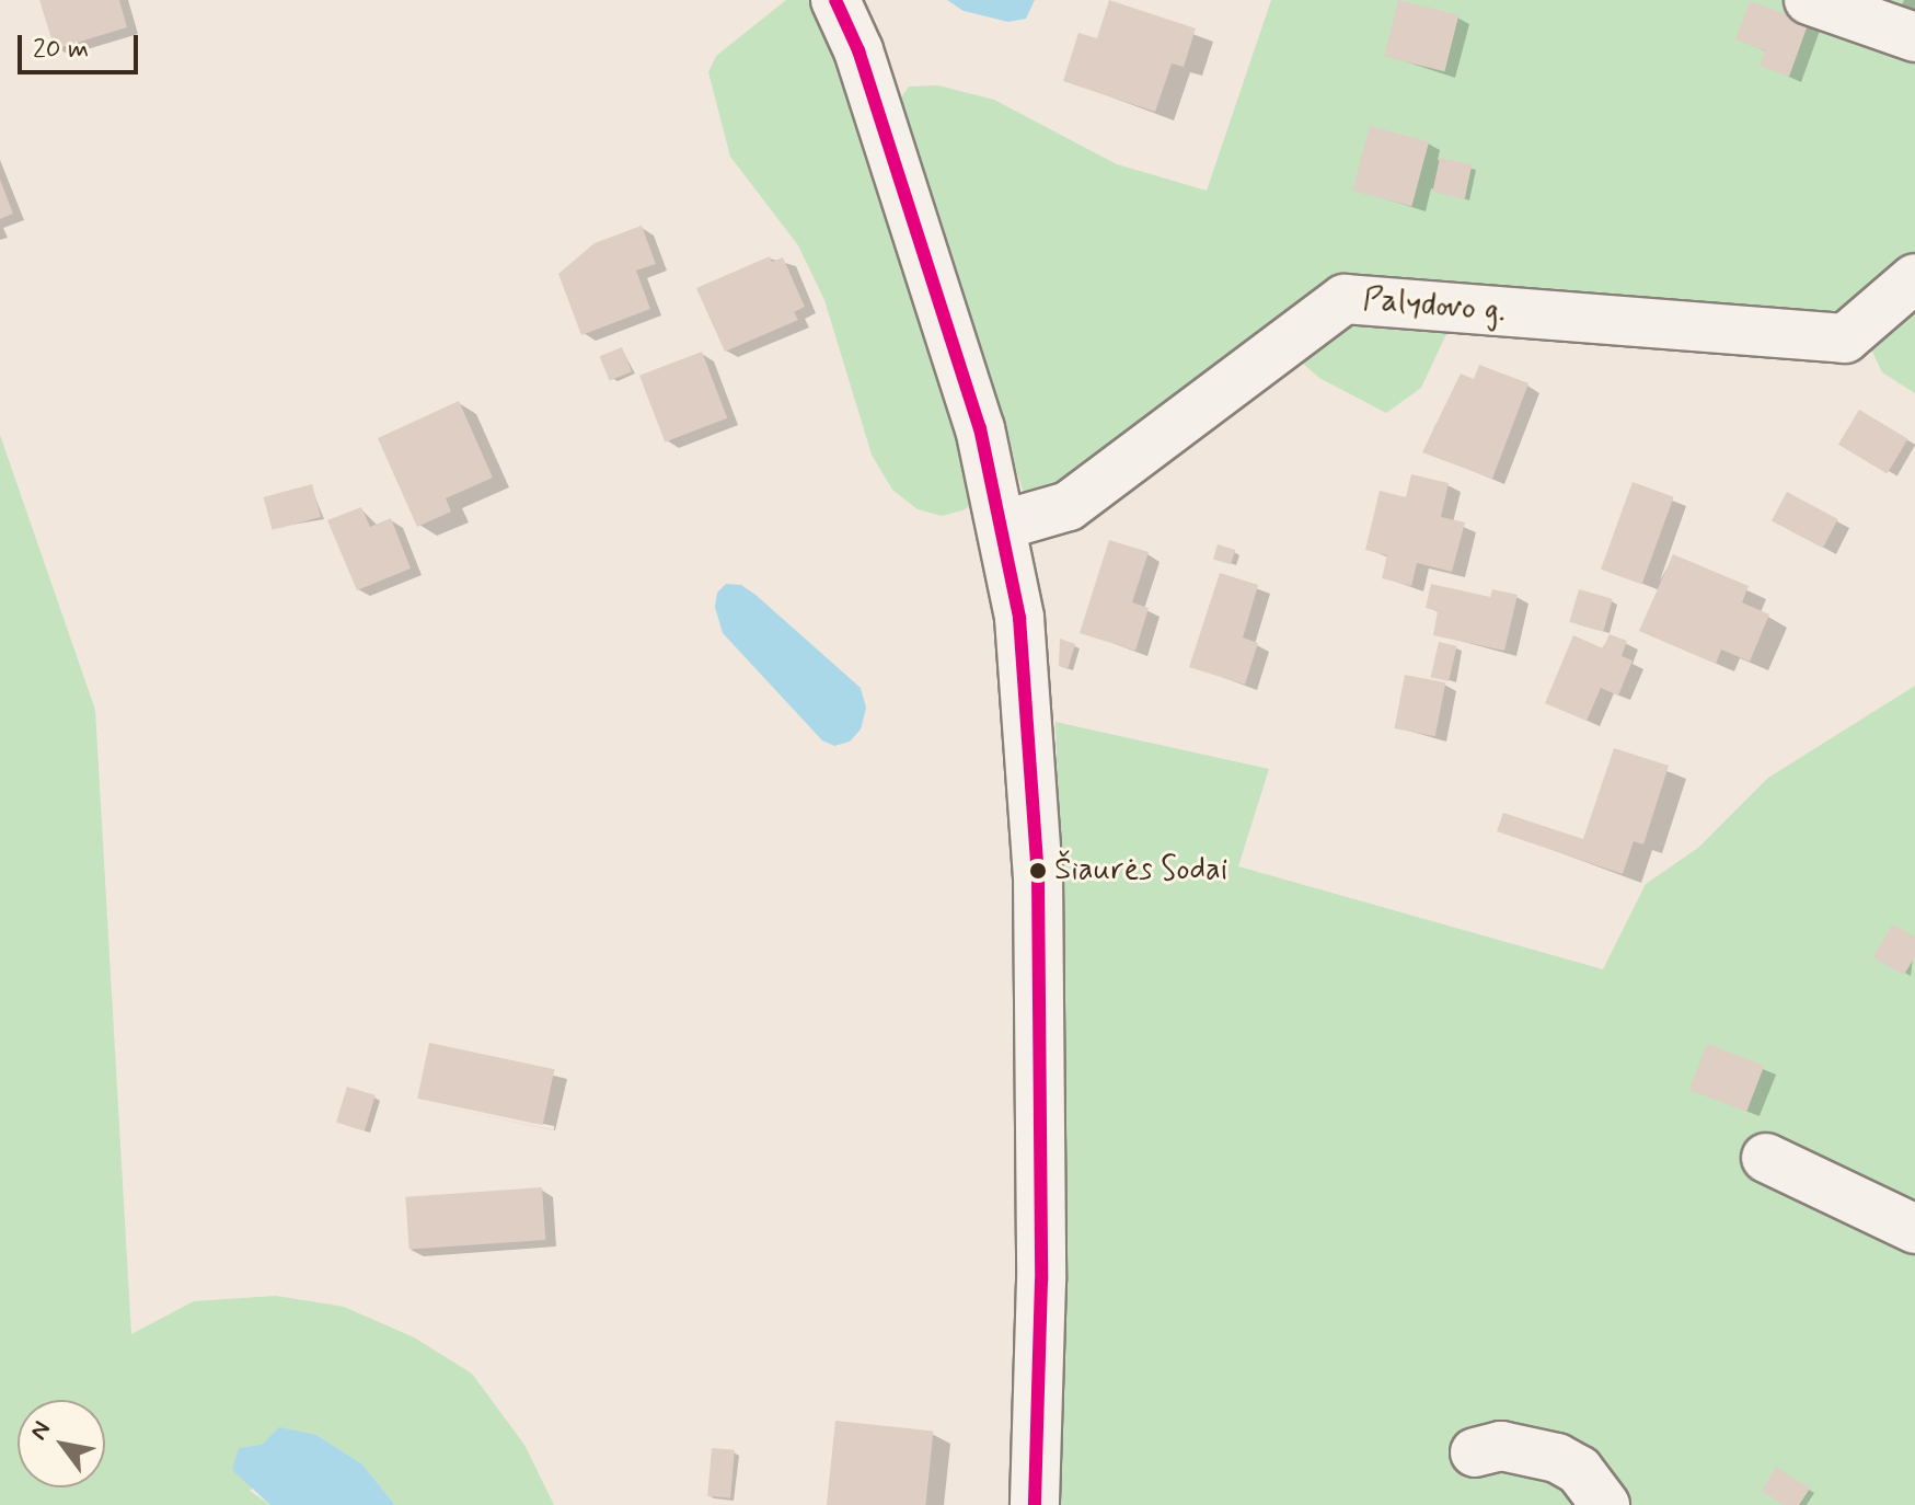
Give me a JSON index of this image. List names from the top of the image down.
{
  "streets": {
    "street": ["Palydovo g."]
  },
  "places": ["Šiaurės Sodai"],
  "scale_bar": "20 m",
  "north": "top left"
}
